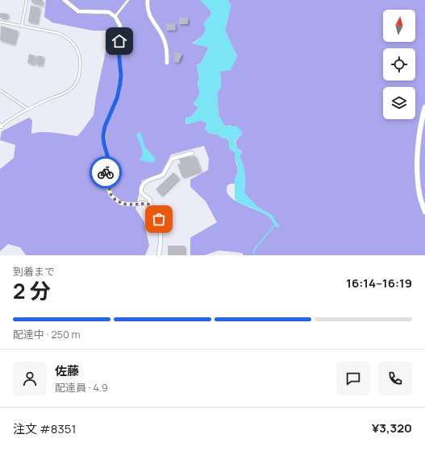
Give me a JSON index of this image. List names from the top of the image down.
{
  "north": "top",
  "page": {
    "heading": ["2 分", "到着まで", "16:14–16:19"],
    "panel": [
      "佐藤",
      "配達員 · 4.9",
      "注文 #8351",
      "¥3,320"
    ],
    "bar": "配達中 · 250 m"
  }
}
